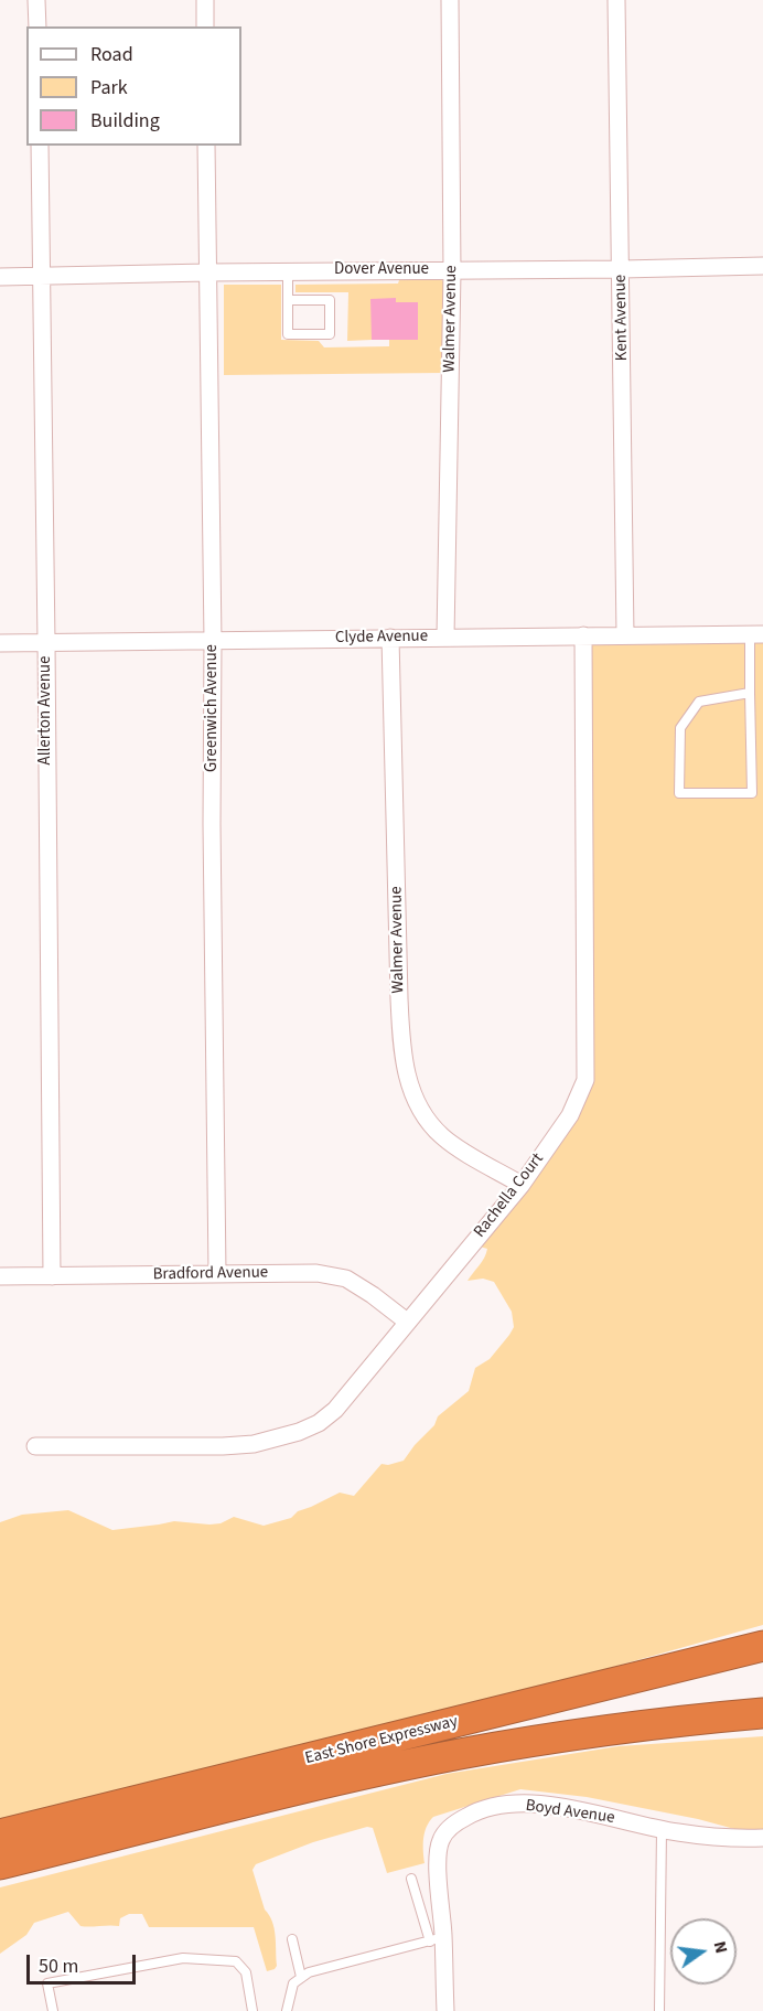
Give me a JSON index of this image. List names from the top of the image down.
{
  "streets": {
    "highway": ["East Shore Expressway"],
    "street": [
      "Dover Avenue",
      "Kent Avenue",
      "Walmer Avenue",
      "Clyde Avenue",
      "Greenwich Avenue",
      "Allerton Avenue",
      "Rachella Court",
      "Bradford Avenue",
      "Boyd Avenue"
    ]
  },
  "crossings": [
    ["Dover Avenue", "Kent Avenue"],
    ["Dover Avenue", "Walmer Avenue"],
    ["Dover Avenue", "Greenwich Avenue"],
    ["Dover Avenue", "Allerton Avenue"],
    ["Kent Avenue", "Clyde Avenue"],
    ["Walmer Avenue", "Clyde Avenue"],
    ["Walmer Avenue", "Rachella Court"],
    ["Clyde Avenue", "Greenwich Avenue"],
    ["Clyde Avenue", "Allerton Avenue"],
    ["Clyde Avenue", "Rachella Court"],
    ["Greenwich Avenue", "Bradford Avenue"],
    ["Allerton Avenue", "Bradford Avenue"],
    ["Rachella Court", "Bradford Avenue"]
  ],
  "legend": ["Road", "Park", "Building"],
  "scale_bar": "50 m",
  "north": "right"
}
